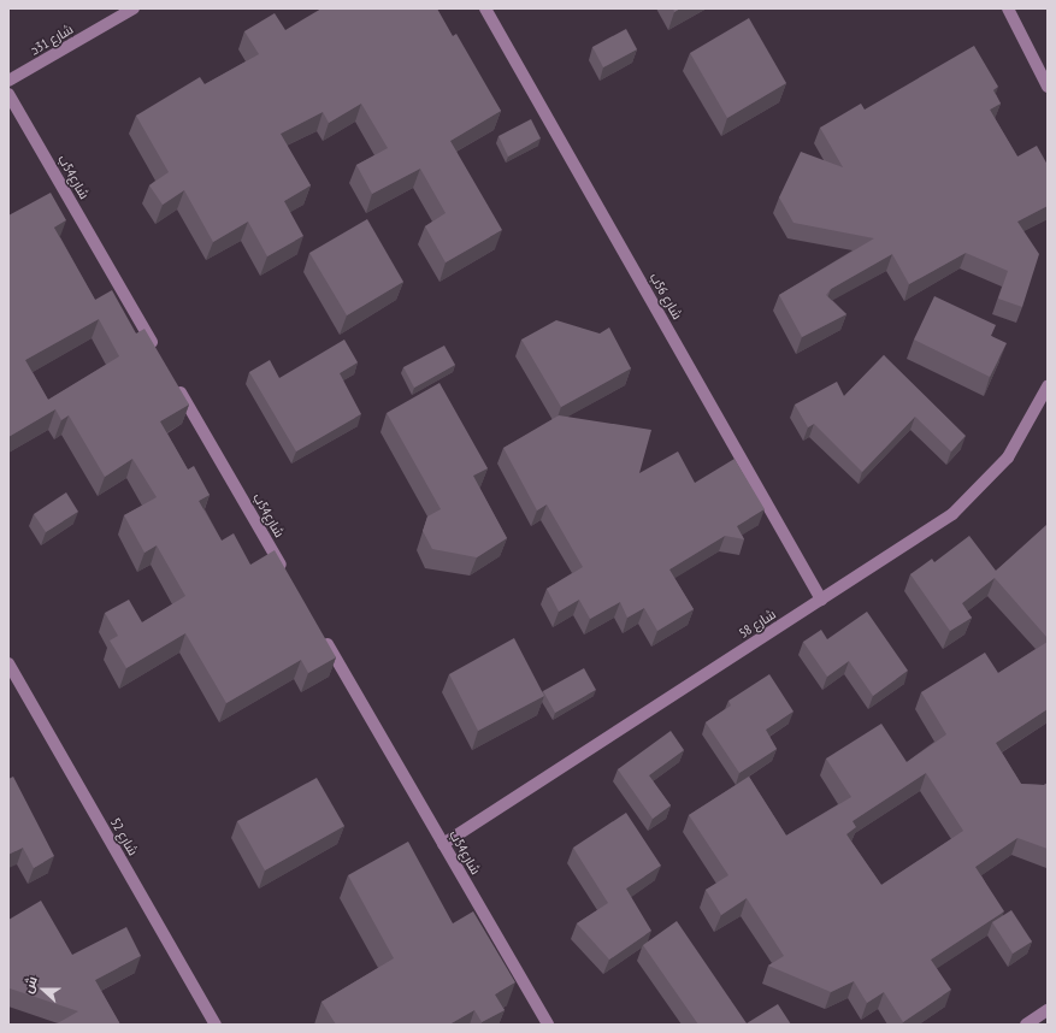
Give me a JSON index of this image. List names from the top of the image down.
{
  "streets": {
    "street": [
      "شارع 31د",
      "شارع54ب",
      "شارع 56ب",
      "شارع 58",
      "شارع 52"
    ]
  },
  "crossings": [
    ["شارع54ب", "شارع 58"],
    ["شارع 56ب", "شارع 58"]
  ],
  "north": "left"
}
